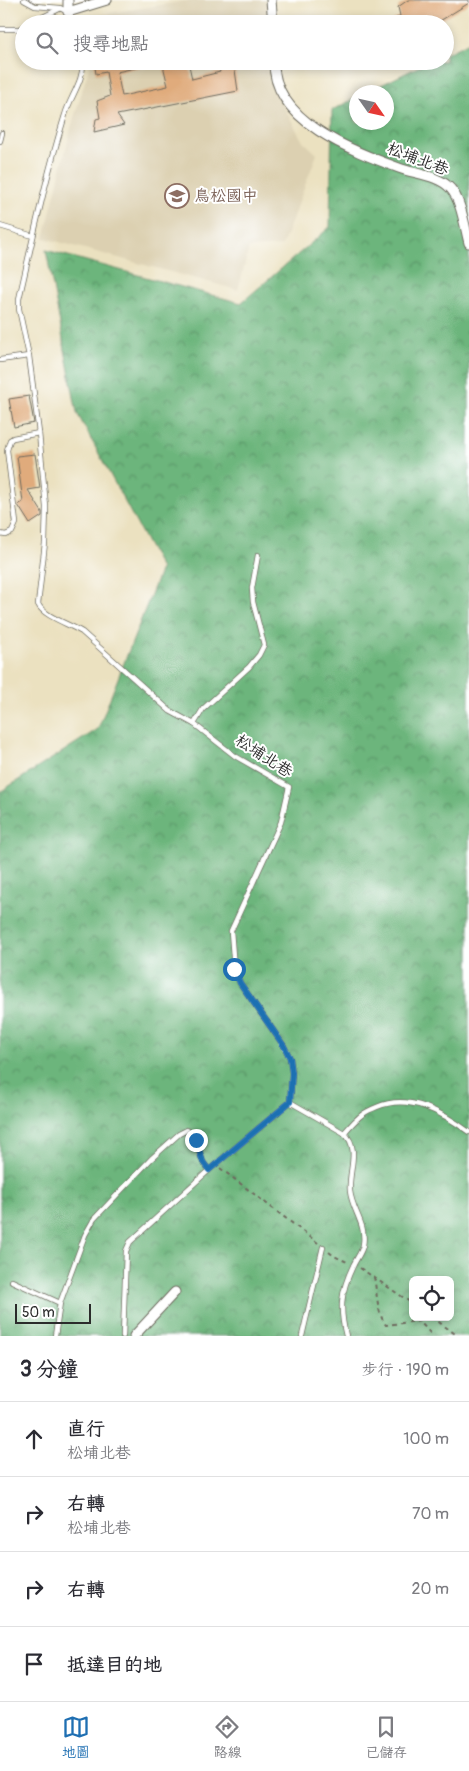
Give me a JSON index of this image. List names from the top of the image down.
{
  "streets": {
    "street": ["松埔北巷"]
  },
  "places": {
    "school or university": ["鳥松國中"]
  },
  "scale_bar": "50 m",
  "north": "bottom right",
  "page": {
    "search": "搜尋地點",
    "scale": "50 m",
    "heading": ["3 分鐘", "步行 · 190 m"],
    "list": [
      ["直行", "松埔北巷", "100 m"],
      ["右轉", "松埔北巷", "70 m"],
      ["右轉", "20 m"],
      "抵達目的地"
    ],
    "nav": ["地圖", "路線", "已儲存"]
  }
}
